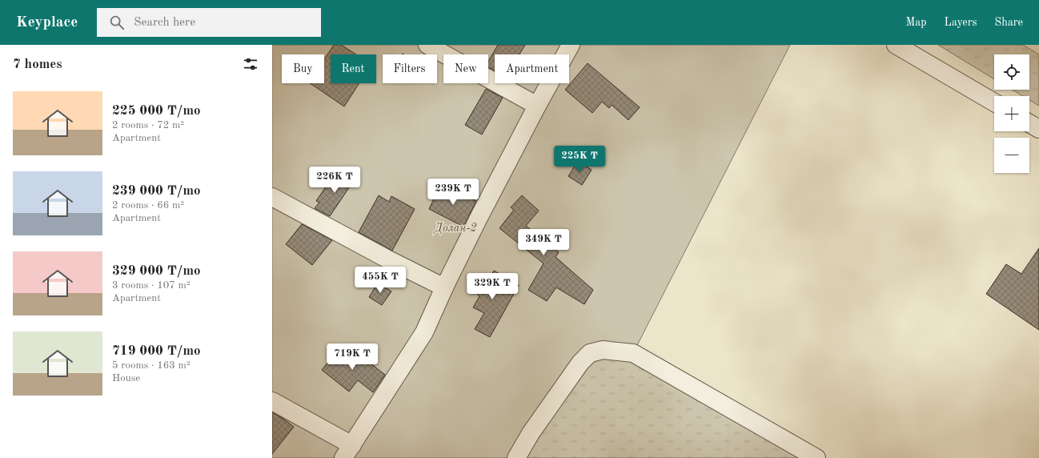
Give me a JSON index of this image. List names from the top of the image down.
{
  "parks": ["Долан-2"],
  "page": {
    "header": "Keyplace",
    "search": "Search here",
    "nav": ["Map", "Layers", "Share"],
    "heading": "7 homes",
    "map_buttons": ["+", "−"],
    "chip": [
      "Buy",
      "Rent",
      "Filters",
      "New",
      "Apartment"
    ],
    "list": [
      {
        "name": "225 000 ₸/mo",
        "note": "2 rooms · 72 m² · Apartment"
      },
      {
        "name": "239 000 ₸/mo",
        "note": "2 rooms · 66 m² · Apartment"
      },
      {
        "name": "329 000 ₸/mo",
        "note": "3 rooms · 107 m² · Apartment"
      },
      {
        "name": "719 000 ₸/mo",
        "note": "5 rooms · 163 m² · House"
      }
    ],
    "price": [
      "225K ₸",
      "226K ₸",
      "239K ₸",
      "349K ₸",
      "455K ₸",
      "329K ₸",
      "719K ₸"
    ]
  }
}
